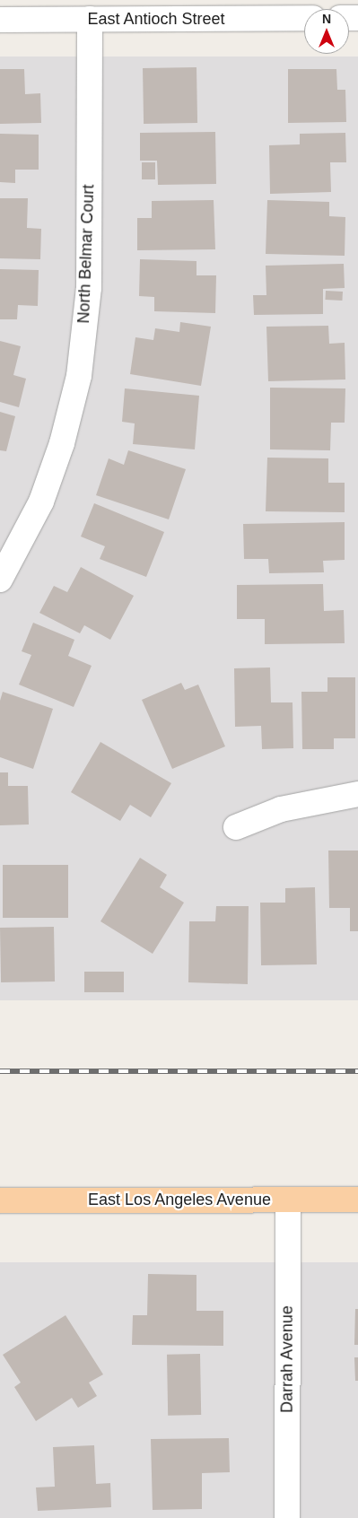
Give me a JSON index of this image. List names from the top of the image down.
{
  "streets": {
    "main road": ["East Los Angeles Avenue"],
    "street": ["East Antioch Street", "North Belmar Court", "Darrah Avenue"]
  },
  "crossings": [
    ["East Antioch Street", "North Belmar Court"],
    ["East Los Angeles Avenue", "Darrah Avenue"]
  ],
  "north": "top"
}
